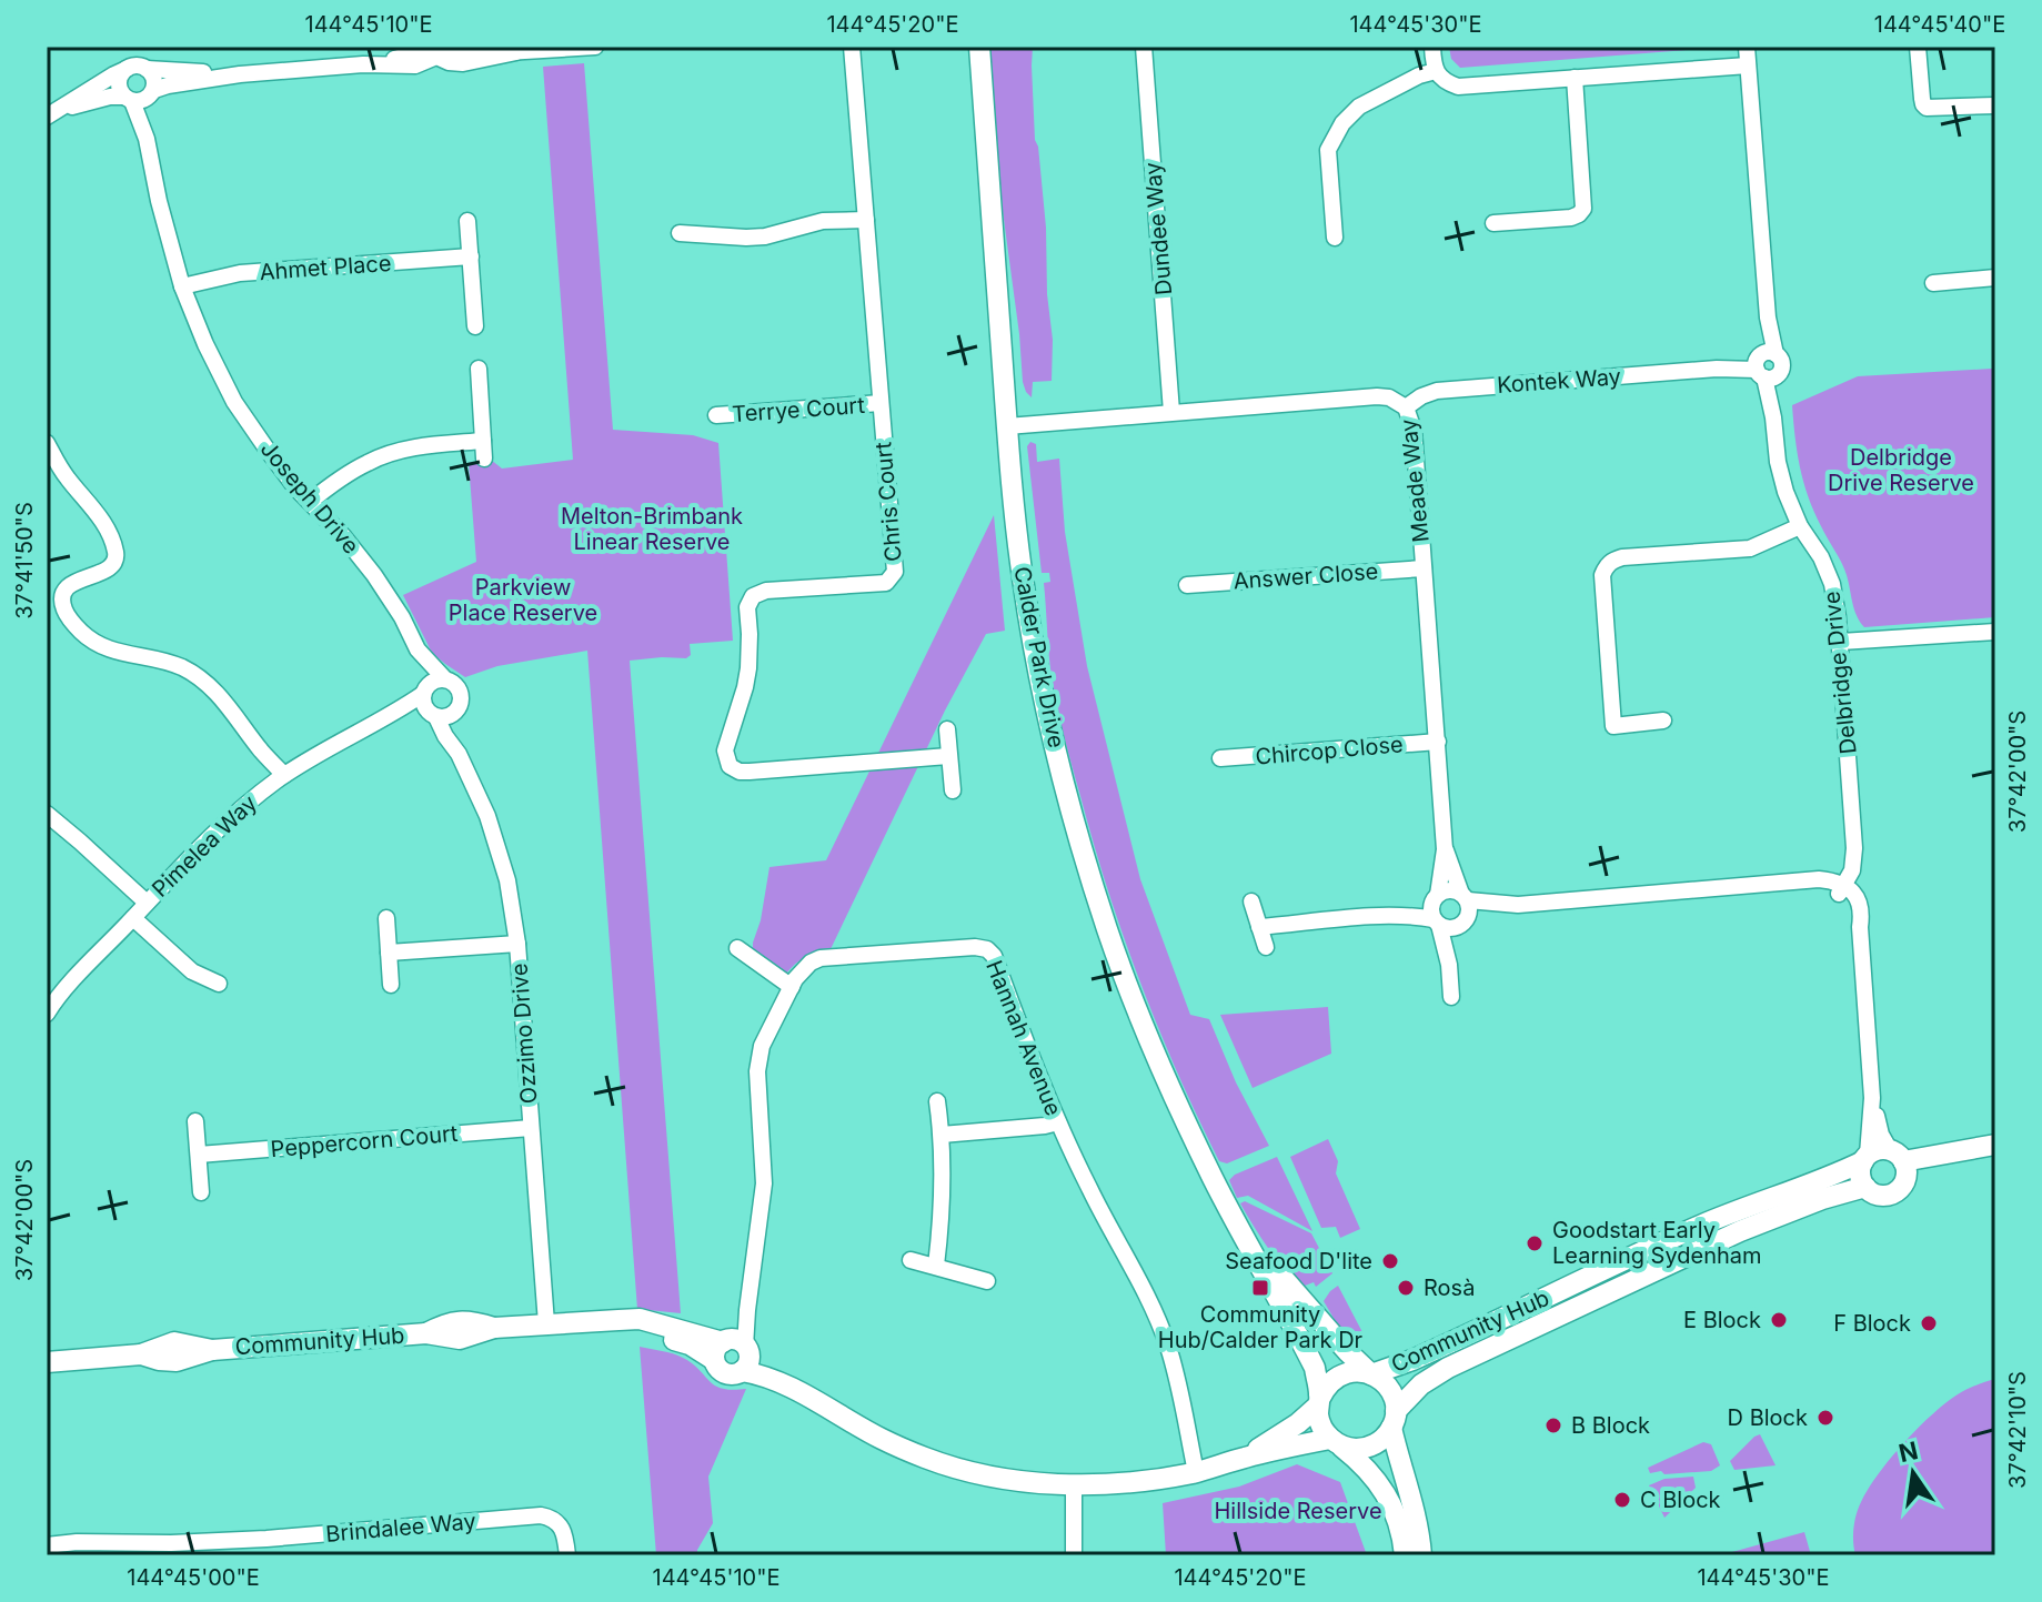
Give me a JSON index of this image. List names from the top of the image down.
{
  "streets": {
    "street": [
      "Dundee Way",
      "Ahmet Place",
      "Kontek Way",
      "Terrye Court",
      "Meade Way",
      "Joseph Drive",
      "Chris Court",
      "Answer Close",
      "Calder Park Drive",
      "Delbridge Drive",
      "Chircop Close",
      "Pimelea Way",
      "Ozzimo Drive",
      "Hannah Avenue",
      "Peppercorn Court",
      "Community Hub",
      "Brindalee Way"
    ]
  },
  "crossings": [
    ["Dundee Way", "Meade Way"],
    ["Ahmet Place", "Joseph Drive"],
    ["Kontek Way", "Meade Way"],
    ["Kontek Way", "Delbridge Drive"],
    ["Terrye Court", "Chris Court"],
    ["Meade Way", "Answer Close"],
    ["Meade Way", "Calder Park Drive"],
    ["Meade Way", "Chircop Close"],
    ["Joseph Drive", "Pimelea Way"],
    ["Joseph Drive", "Ozzimo Drive"],
    ["Calder Park Drive", "Community Hub"],
    ["Pimelea Way", "Ozzimo Drive"],
    ["Ozzimo Drive", "Peppercorn Court"],
    ["Ozzimo Drive", "Community Hub"],
    ["Hannah Avenue", "Community Hub"]
  ],
  "parks": [
    "Delbridge Drive Reserve",
    "Melton-Brimbank Linear Reserve",
    "Parkview Place Reserve",
    "Hillside Reserve"
  ],
  "places": {
    "other": [
      "Goodstart Early Learning Sydenham",
      "Seafood D'lite",
      "Rosà",
      "E Block",
      "F Block",
      "D Block",
      "B Block",
      "C Block"
    ],
    "transit": ["Community Hub/Calder Park Dr"]
  },
  "north": "top",
  "coordinates": [
    "144°45'10\"E",
    "144°45'20\"E",
    "144°45'30\"E",
    "144°45'40\"E",
    "37°41'50\"S",
    "37°42'00\"S",
    "37°42'10\"S",
    "144°45'00\"E"
  ]
}
